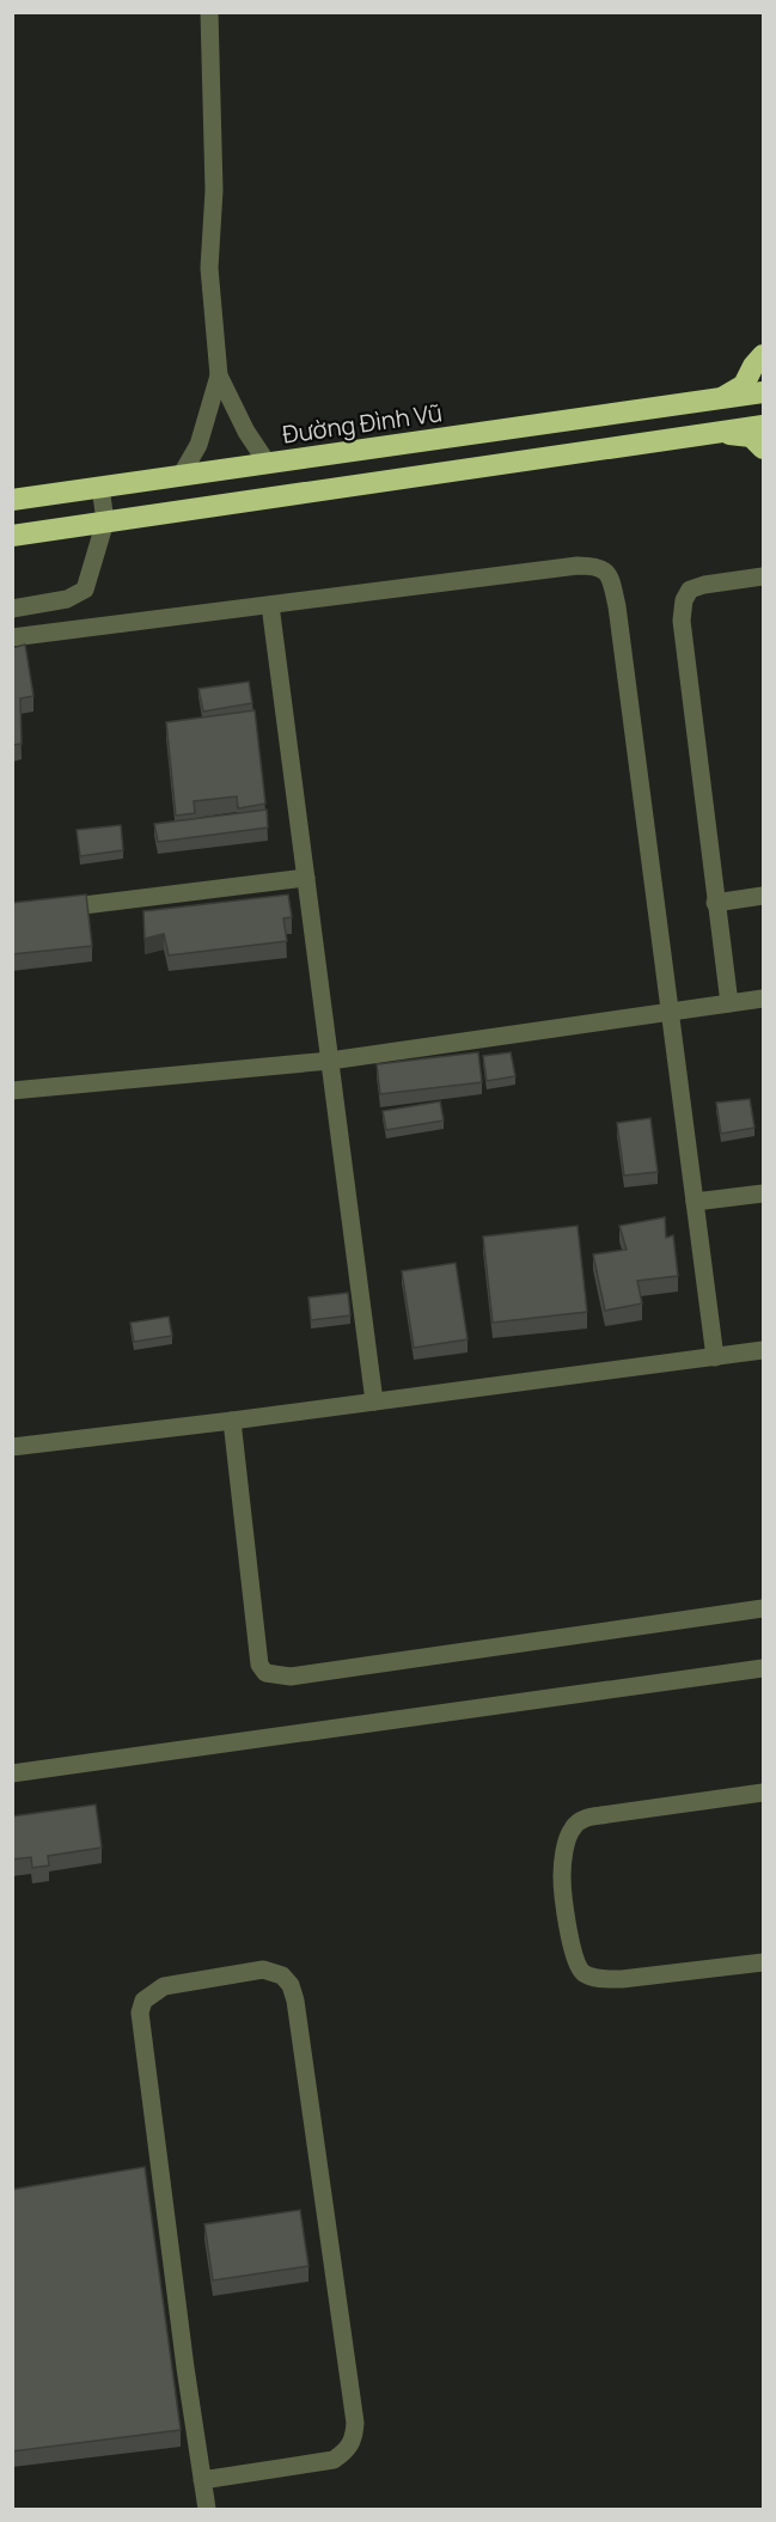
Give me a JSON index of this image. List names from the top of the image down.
{
  "streets": {
    "highway": ["Đường Đình Vũ"]
  }
}
